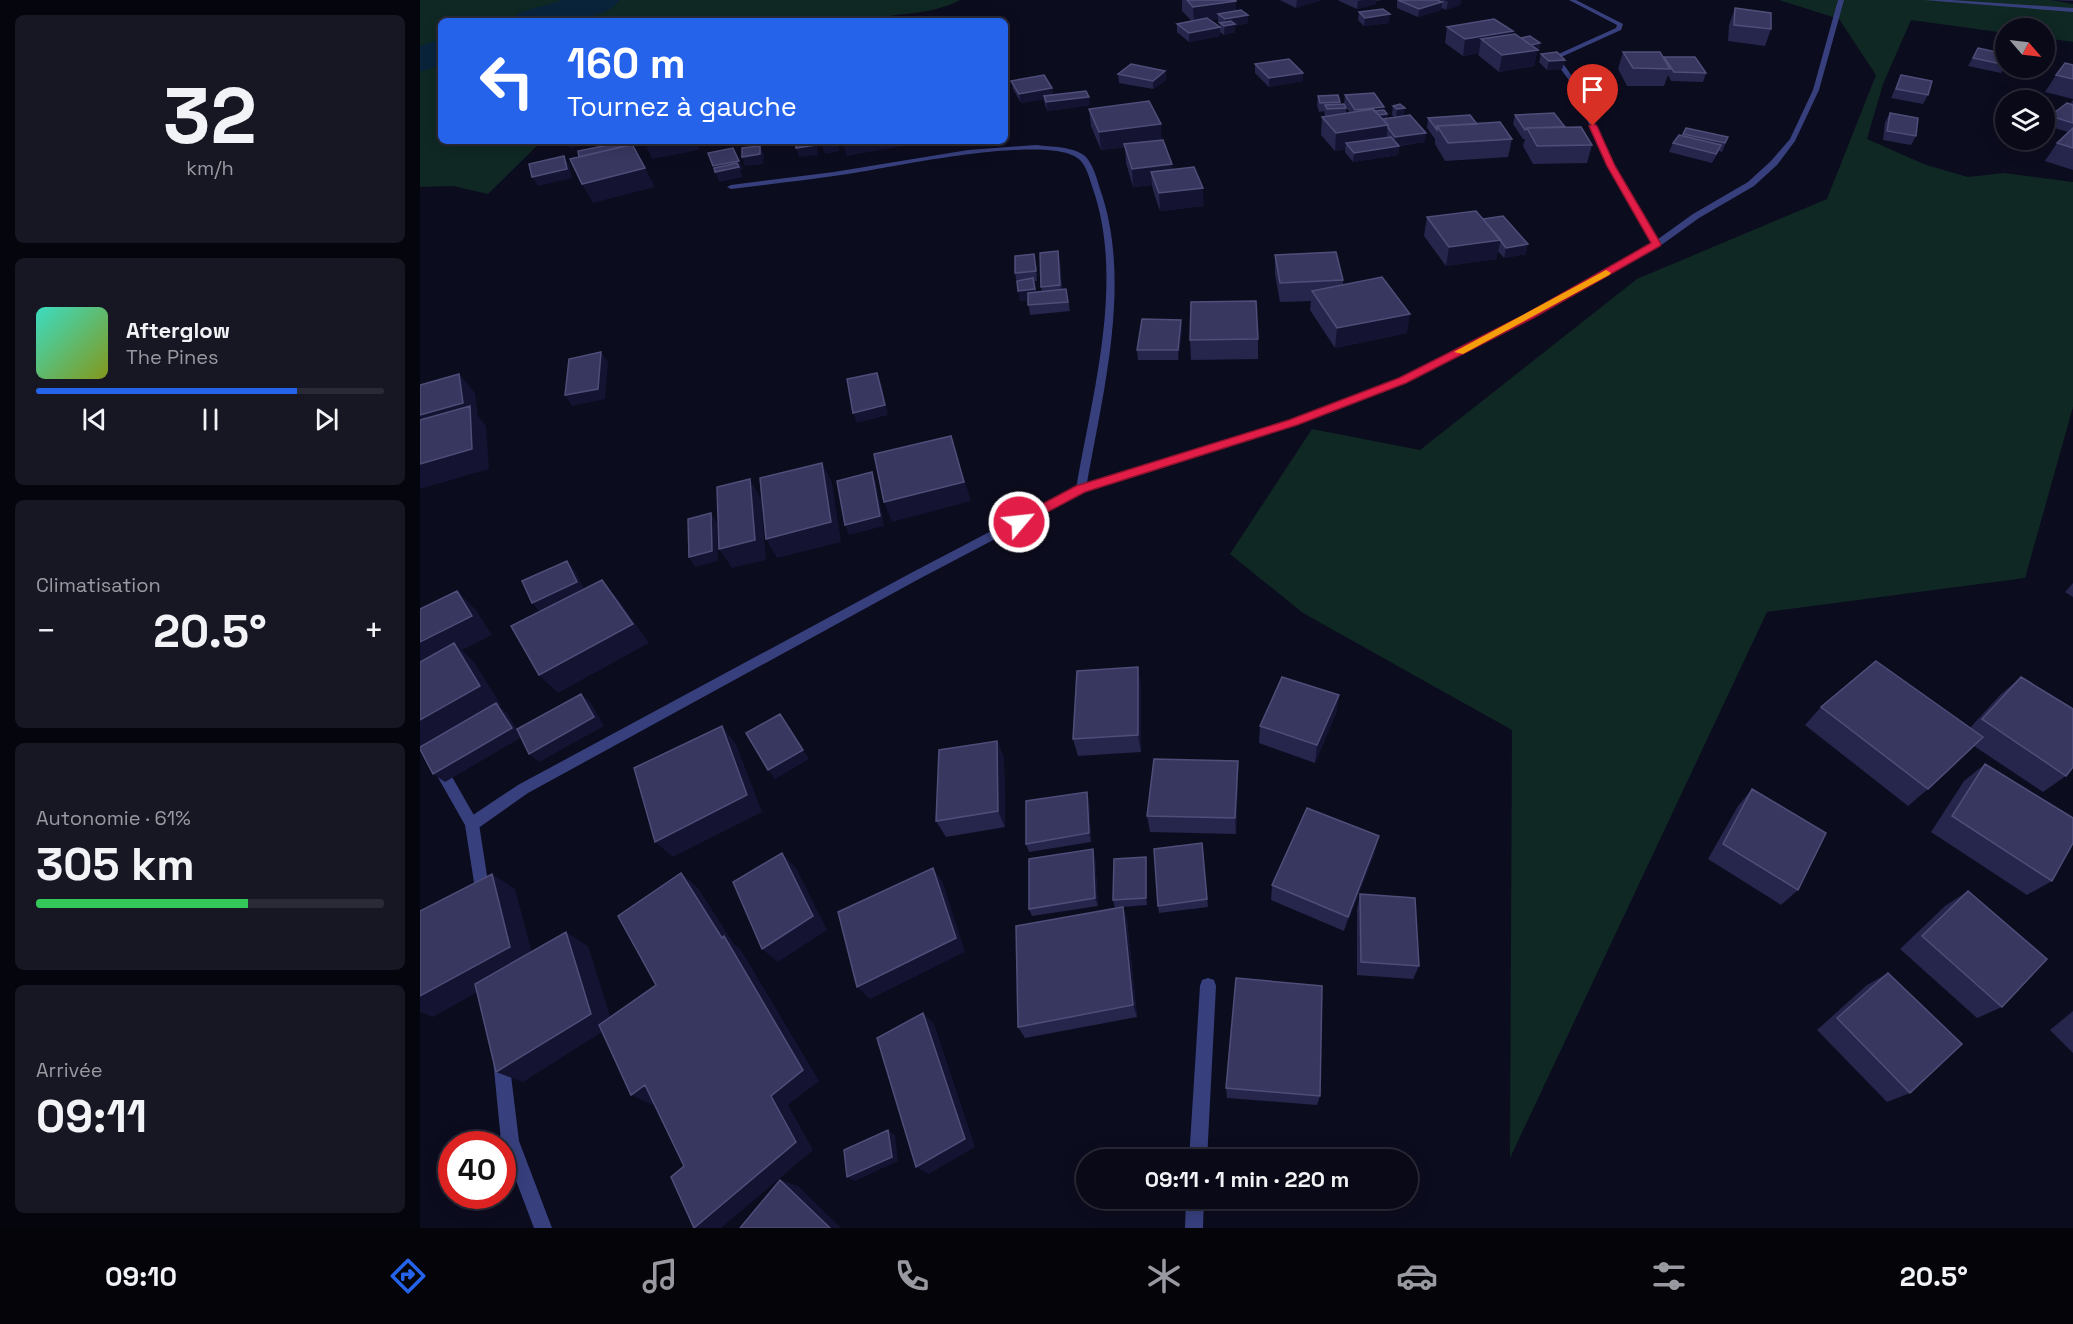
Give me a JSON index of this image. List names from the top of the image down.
{
  "north": "bottom right",
  "page": {
    "tile": [
      ["32", "km/h"],
      "Climatisation",
      ["Autonomie · 61%", "305 km"],
      ["Arrivée", "09:11"]
    ],
    "turn": ["160 m", "Tournez à gauche"],
    "song": ["Afterglow", "The Pines"],
    "heat": ["−", "20.5°", "+"],
    "limit": "40",
    "trip": "09:11 · 1 min · 220 m",
    "tabs": ["09:10", "20.5°"]
  }
}
